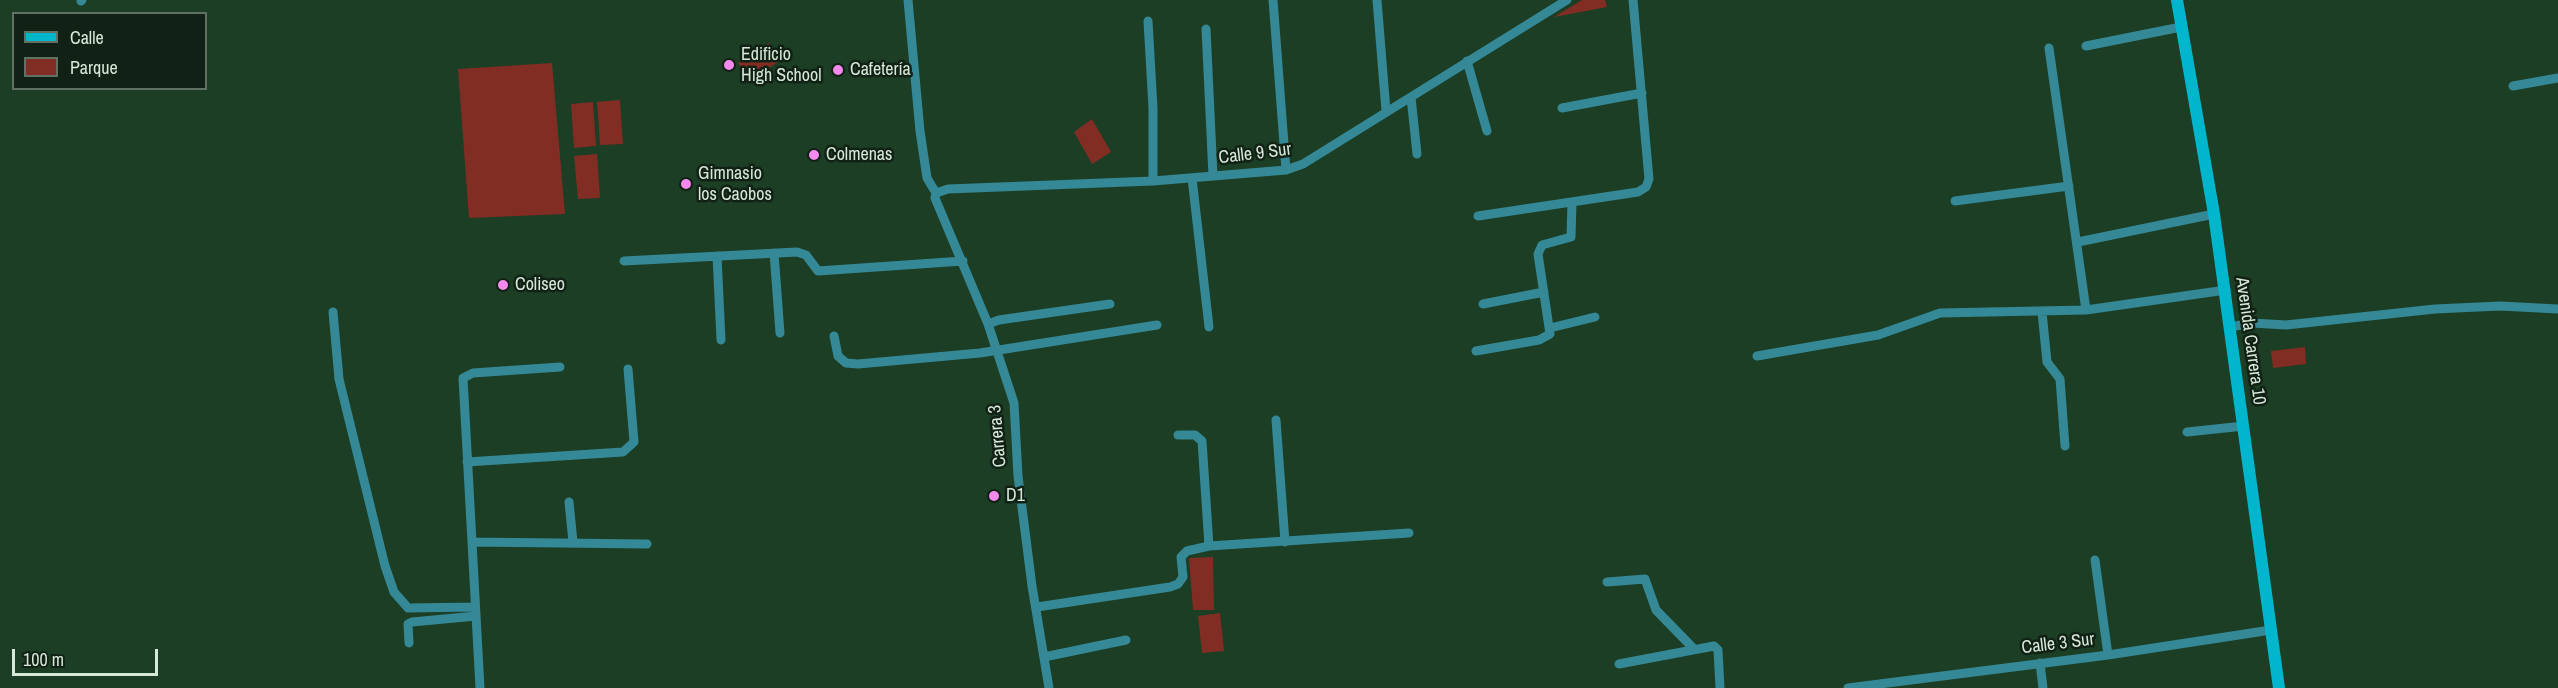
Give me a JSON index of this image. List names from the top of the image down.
{
  "streets": {
    "street": [
      "Calle 9 Sur",
      "Avenida Carrera 10",
      "Carrera 3",
      "Calle 3 Sur"
    ]
  },
  "crossings": [
    ["Calle 9 Sur", "Carrera 3"],
    ["Avenida Carrera 10", "Calle 3 Sur"]
  ],
  "places": [
    "Edificio High School",
    "Cafetería",
    "Colmenas",
    "Gimnasio los Caobos",
    "Coliseo",
    "D1"
  ],
  "legend": ["Calle", "Parque"],
  "scale_bar": "100 m"
}
